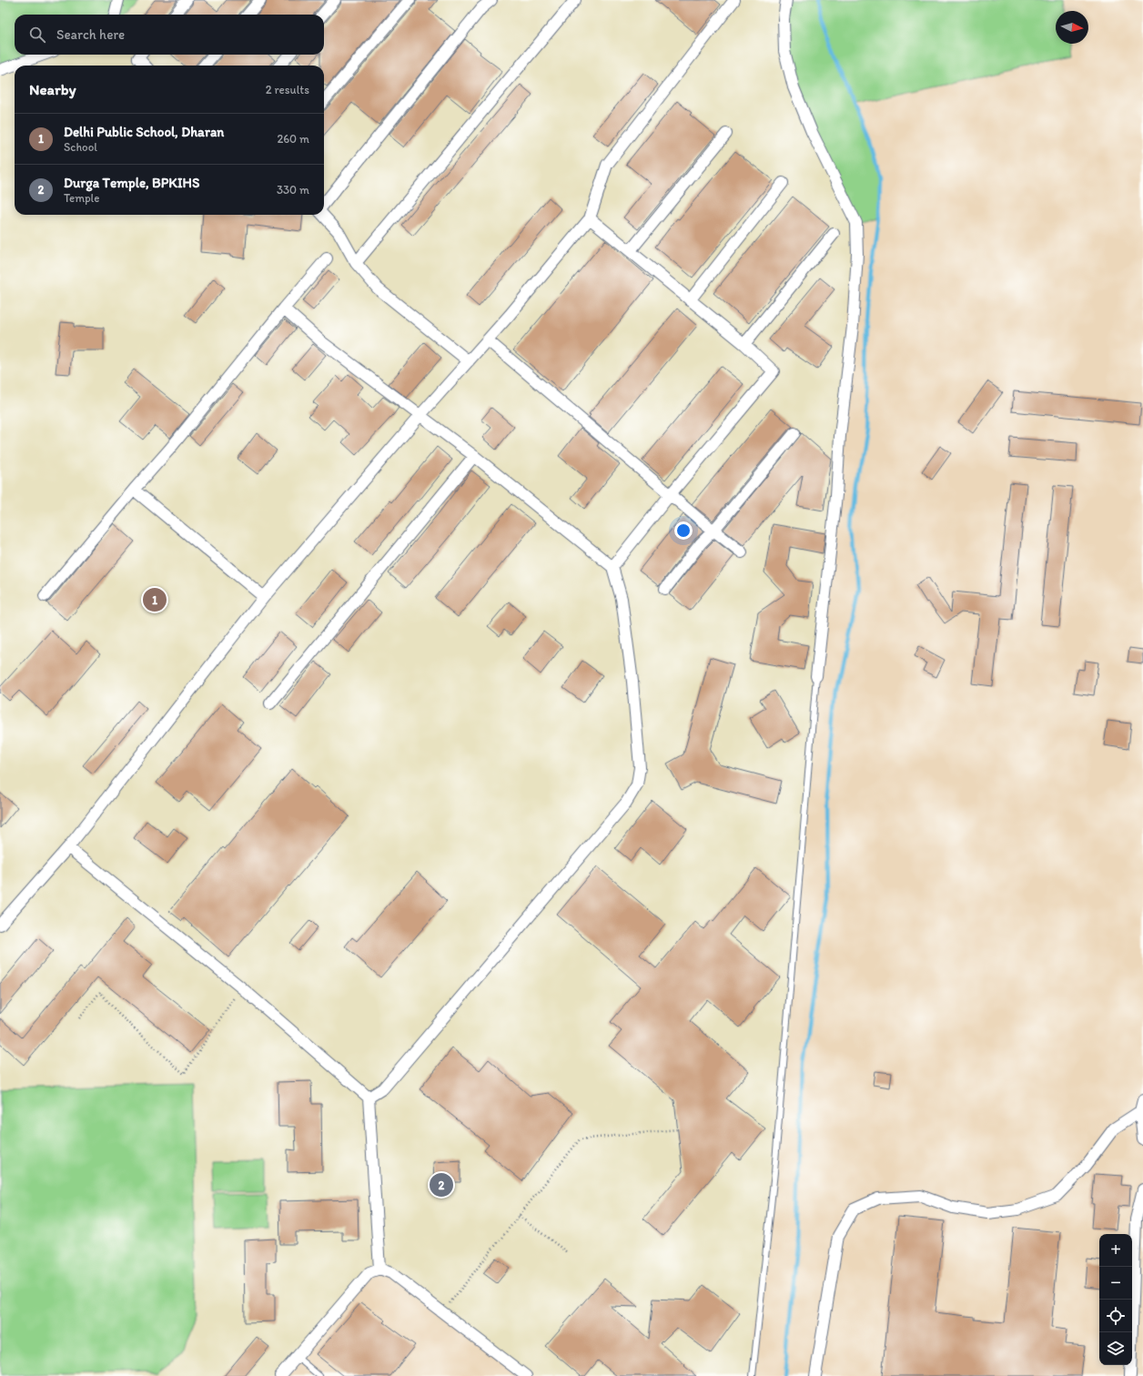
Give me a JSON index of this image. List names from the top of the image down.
{
  "north": "right",
  "page": {
    "search": "Search here",
    "heading": ["Nearby", "2 results"],
    "list": [
      {
        "mark": "1",
        "name": "Delhi Public School, Dharan",
        "note": "School",
        "value": "260 m"
      },
      {
        "mark": "2",
        "name": "Durga Temple, BPKIHS",
        "note": "Temple",
        "value": "330 m"
      }
    ],
    "pins": ["1", "2"],
    "map_buttons": ["+", "−"]
  }
}
